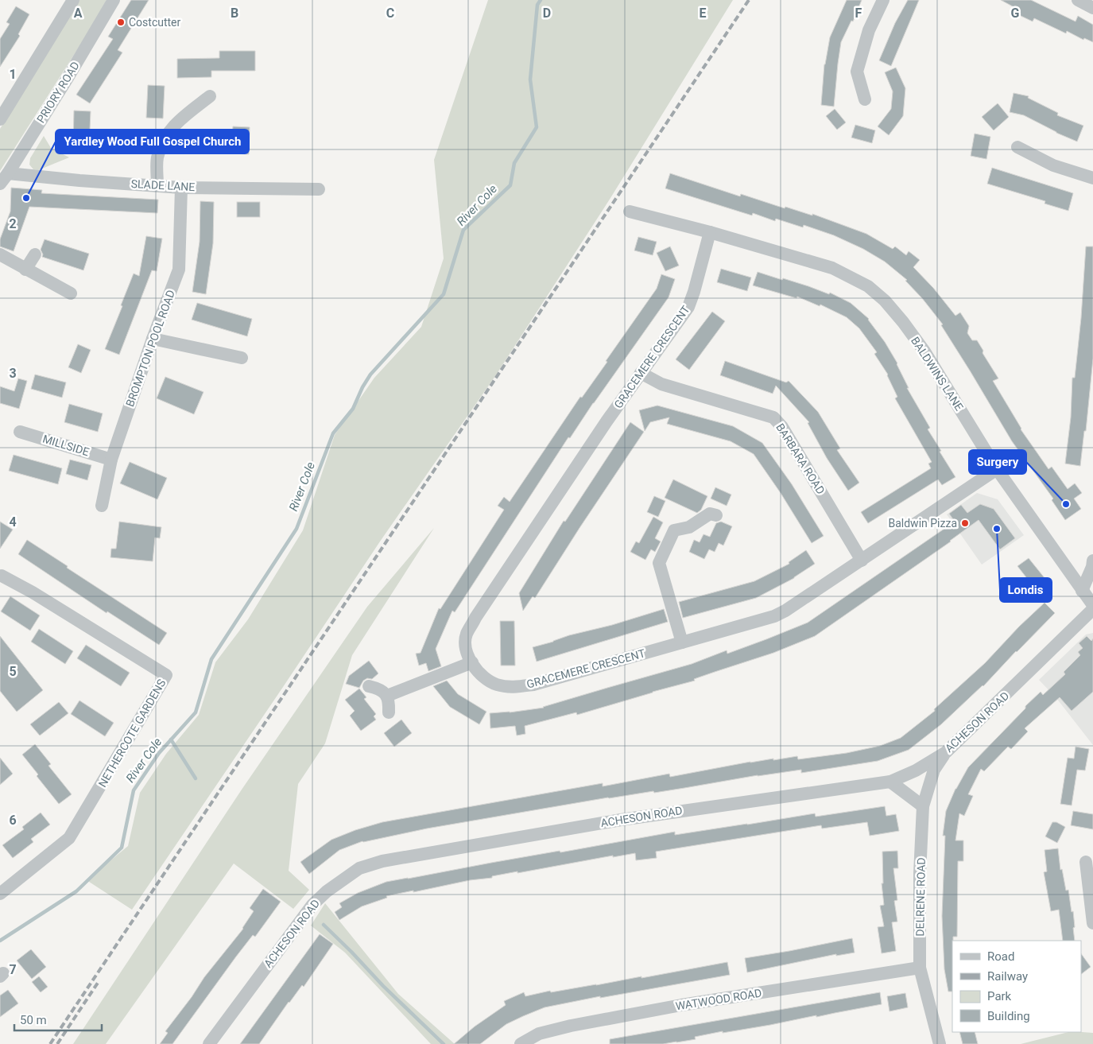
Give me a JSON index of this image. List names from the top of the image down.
{
  "streets": {
    "street": [
      "PRIORY ROAD",
      "SLADE LANE",
      "BROMPTON POOL ROAD",
      "GRACEMERE CRESCENT",
      "BALDWINS LANE",
      "MILLSIDE",
      "BARBARA ROAD",
      "ACHESON ROAD",
      "NETHERCOTE GARDENS",
      "DELRENE ROAD",
      "WATWOOD ROAD"
    ]
  },
  "crossings": [
    ["PRIORY ROAD", "SLADE LANE"],
    ["SLADE LANE", "BROMPTON POOL ROAD"],
    ["BROMPTON POOL ROAD", "MILLSIDE"],
    ["GRACEMERE CRESCENT", "BALDWINS LANE"],
    ["GRACEMERE CRESCENT", "BARBARA ROAD"],
    ["ACHESON ROAD", "DELRENE ROAD"],
    ["DELRENE ROAD", "WATWOOD ROAD"]
  ],
  "water": ["River Cole"],
  "places": [
    "Costcutter",
    "Yardley Wood Full Gospel Church",
    "Surgery",
    "Baldwin Pizza",
    "Londis"
  ],
  "legend": [
    "Road",
    "Railway",
    "Park",
    "Building"
  ],
  "scale_bar": "50 m",
  "grid": {
    "columns": [
      "A",
      "B",
      "C",
      "D",
      "E",
      "F",
      "G"
    ],
    "rows": [
      "1",
      "2",
      "3",
      "4",
      "5",
      "6",
      "7"
    ]
  }
}
